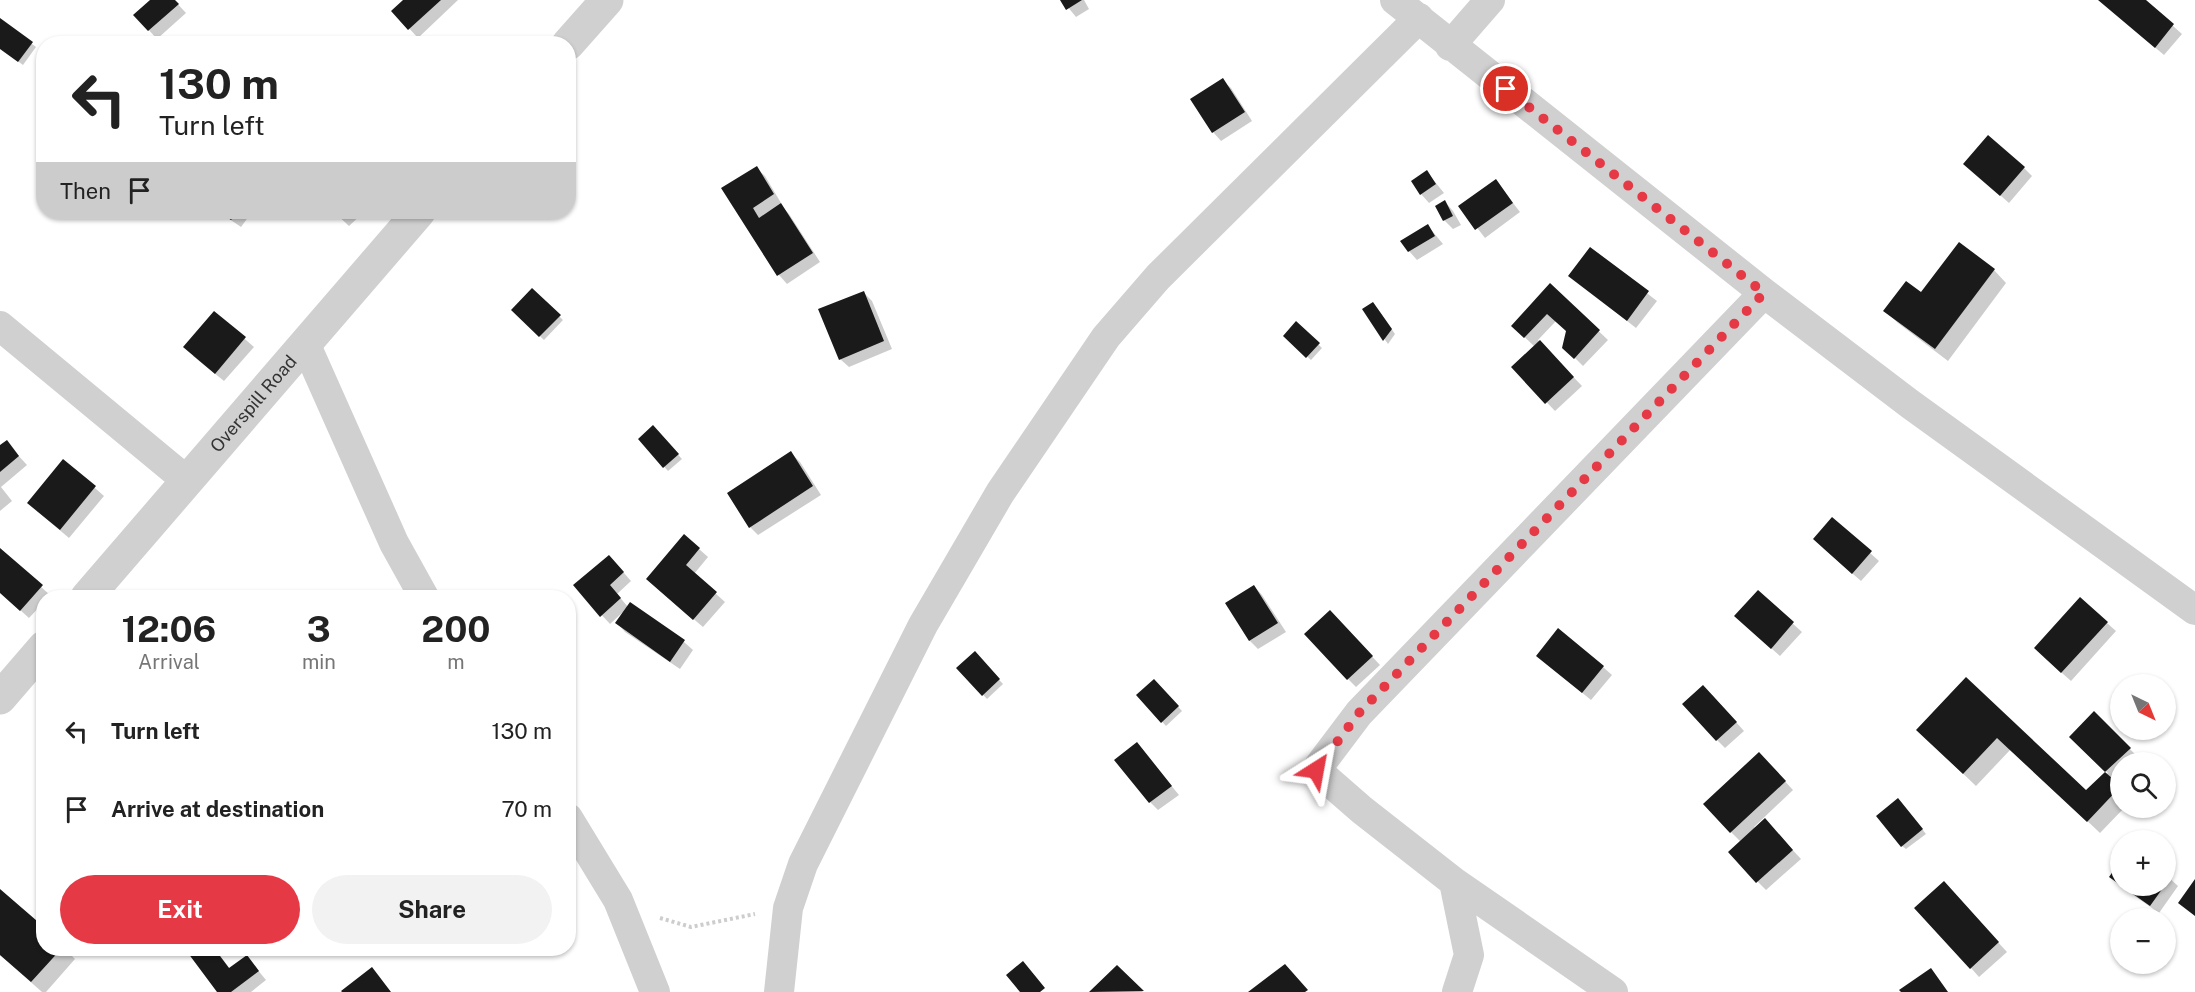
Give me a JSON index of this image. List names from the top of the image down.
{
  "streets": {
    "street": ["Overspill Road"]
  },
  "north": "bottom right",
  "page": {
    "turn": ["130 m", "Turn left"],
    "then": "Then",
    "eta": [
      "12:06",
      "Arrival",
      "3",
      "min",
      "200",
      "m"
    ],
    "map_buttons": ["+", "−"],
    "list": [
      {
        "name": "Turn left",
        "value": "130 m"
      },
      {
        "name": "Arrive at destination",
        "value": "70 m"
      }
    ],
    "buttons": ["Exit", "Share"]
  }
}
